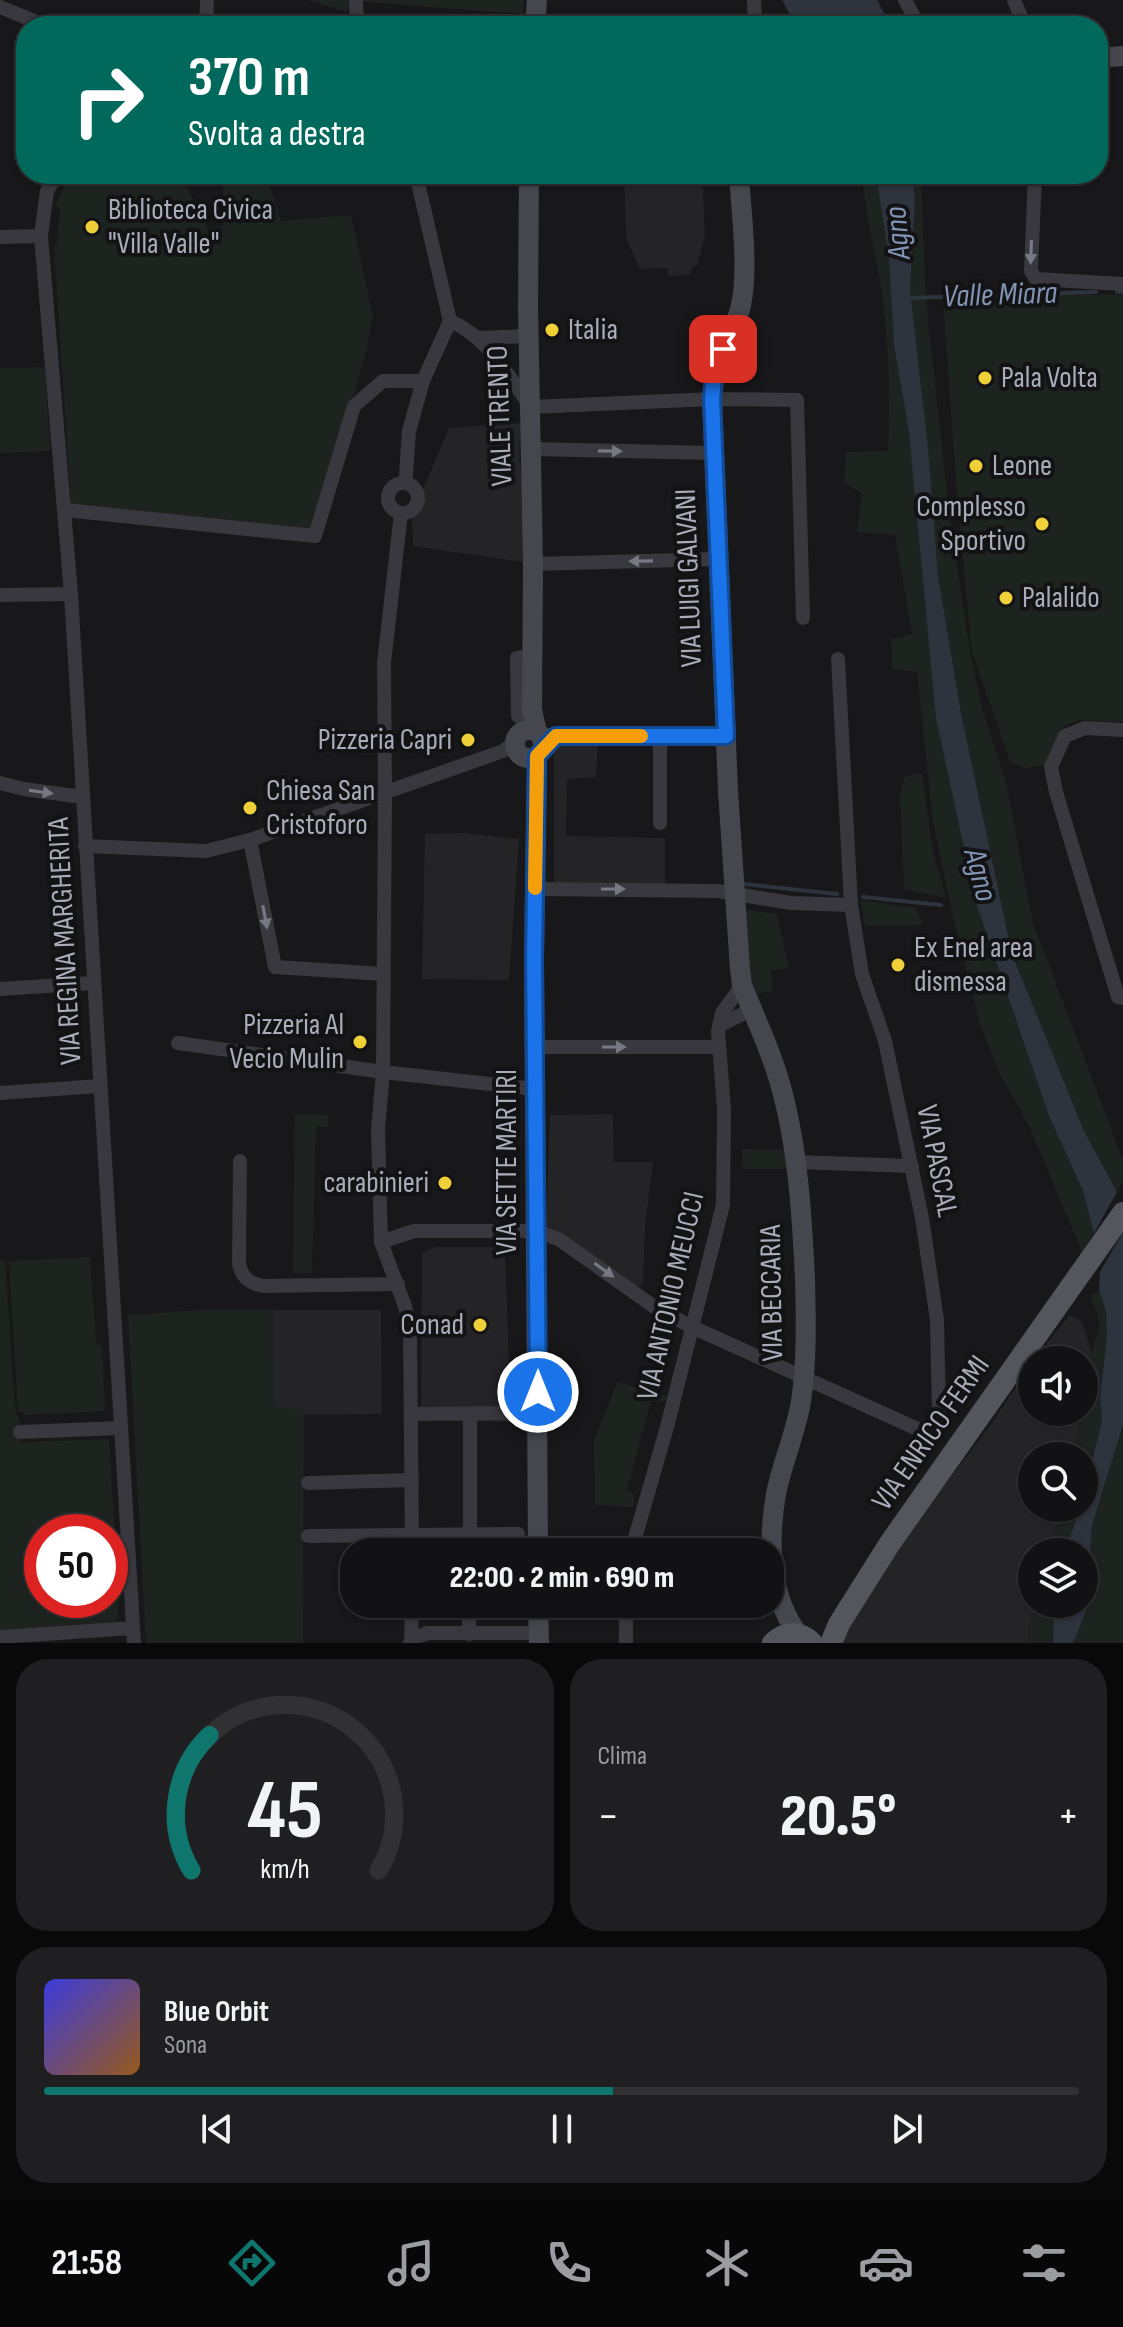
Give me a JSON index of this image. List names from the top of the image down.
{
  "streets": {
    "main road": ["VIA ENRICO FERMI"],
    "street": [
      "VIALE TRENTO",
      "VIA LUIGI GALVANI",
      "VIA REGINA MARGHERITA",
      "VIA PASCAL",
      "VIA SETTE MARTIRI",
      "VIA BECCARIA",
      "VIA ANTONIO MEUCCI"
    ]
  },
  "crossings": [
    ["VIALE TRENTO", "VIA SETTE MARTIRI"],
    ["VIA LUIGI GALVANI", "VIA BECCARIA"],
    ["VIA LUIGI GALVANI", "VIA ANTONIO MEUCCI"],
    ["VIA PASCAL", "VIA BECCARIA"],
    ["VIA BECCARIA", "VIA ANTONIO MEUCCI"],
    ["VIA BECCARIA", "VIA ENRICO FERMI"]
  ],
  "water": ["Agno", "Valle Miara"],
  "places": [
    "Biblioteca Civica \"Villa Valle\"",
    "Italia",
    "Pala Volta",
    "Leone",
    "Complesso Sportivo",
    "Palalido",
    "Pizzeria Capri",
    "Chiesa San Cristoforo",
    "Ex Enel area dismessa",
    "Pizzeria Al Vecio Mulin",
    "carabinieri",
    "Conad"
  ],
  "page": {
    "turn": ["370 m", "Svolta a destra"],
    "limit": "50",
    "trip": "22:00 · 2 min · 690 m",
    "tile": "Clima",
    "heat": ["−", "20.5°", "+"],
    "song": ["Blue Orbit", "Sona"],
    "tabs": "21:58",
    "gauge": ["45", "km/h"]
  }
}
